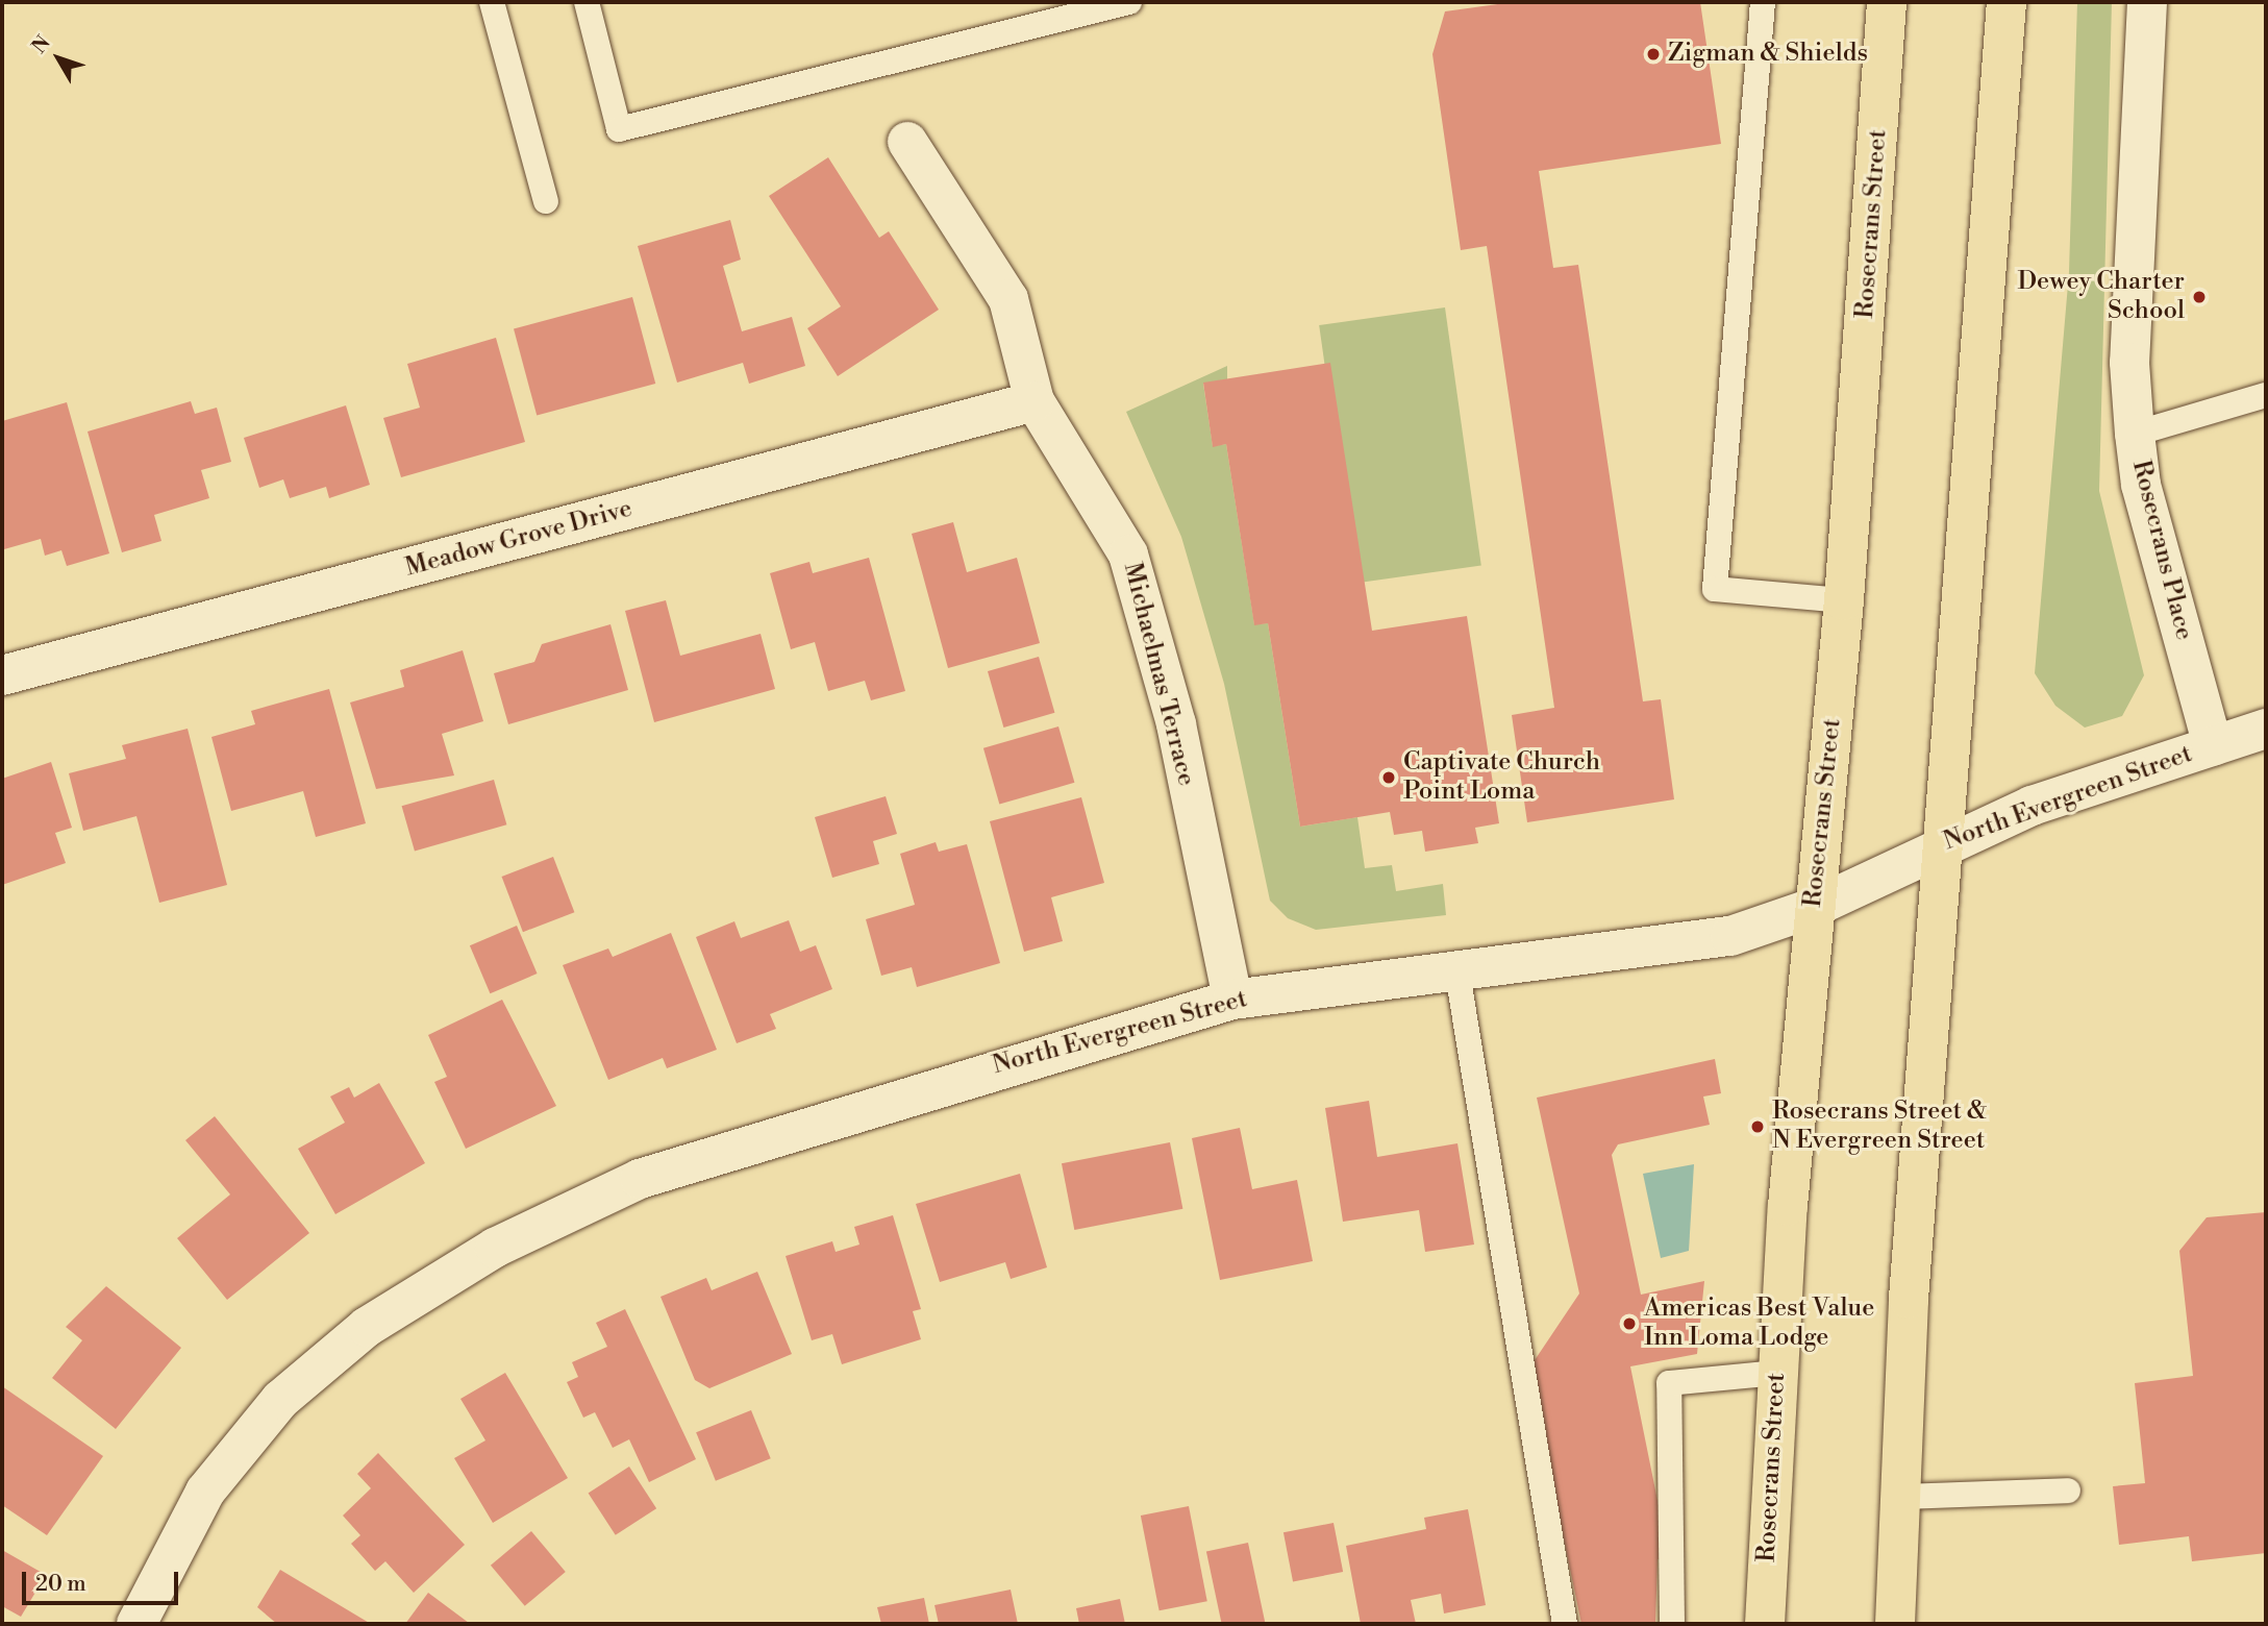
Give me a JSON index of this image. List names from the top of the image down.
{
  "streets": {
    "main road": ["Rosecrans Street"],
    "street": [
      "Meadow Grove Drive",
      "Rosecrans Place",
      "Michaelmas Terrace",
      "North Evergreen Street"
    ]
  },
  "crossings": [
    ["Rosecrans Street", "North Evergreen Street"],
    ["Meadow Grove Drive", "Michaelmas Terrace"],
    ["Rosecrans Place", "North Evergreen Street"],
    ["Michaelmas Terrace", "North Evergreen Street"]
  ],
  "places": [
    "Zigman & Shields",
    "Dewey Charter School",
    "Captivate Church Point Loma",
    "Rosecrans Street & N Evergreen Street",
    "Americas Best Value Inn Loma Lodge"
  ],
  "scale_bar": "20 m",
  "north": "top left"
}
